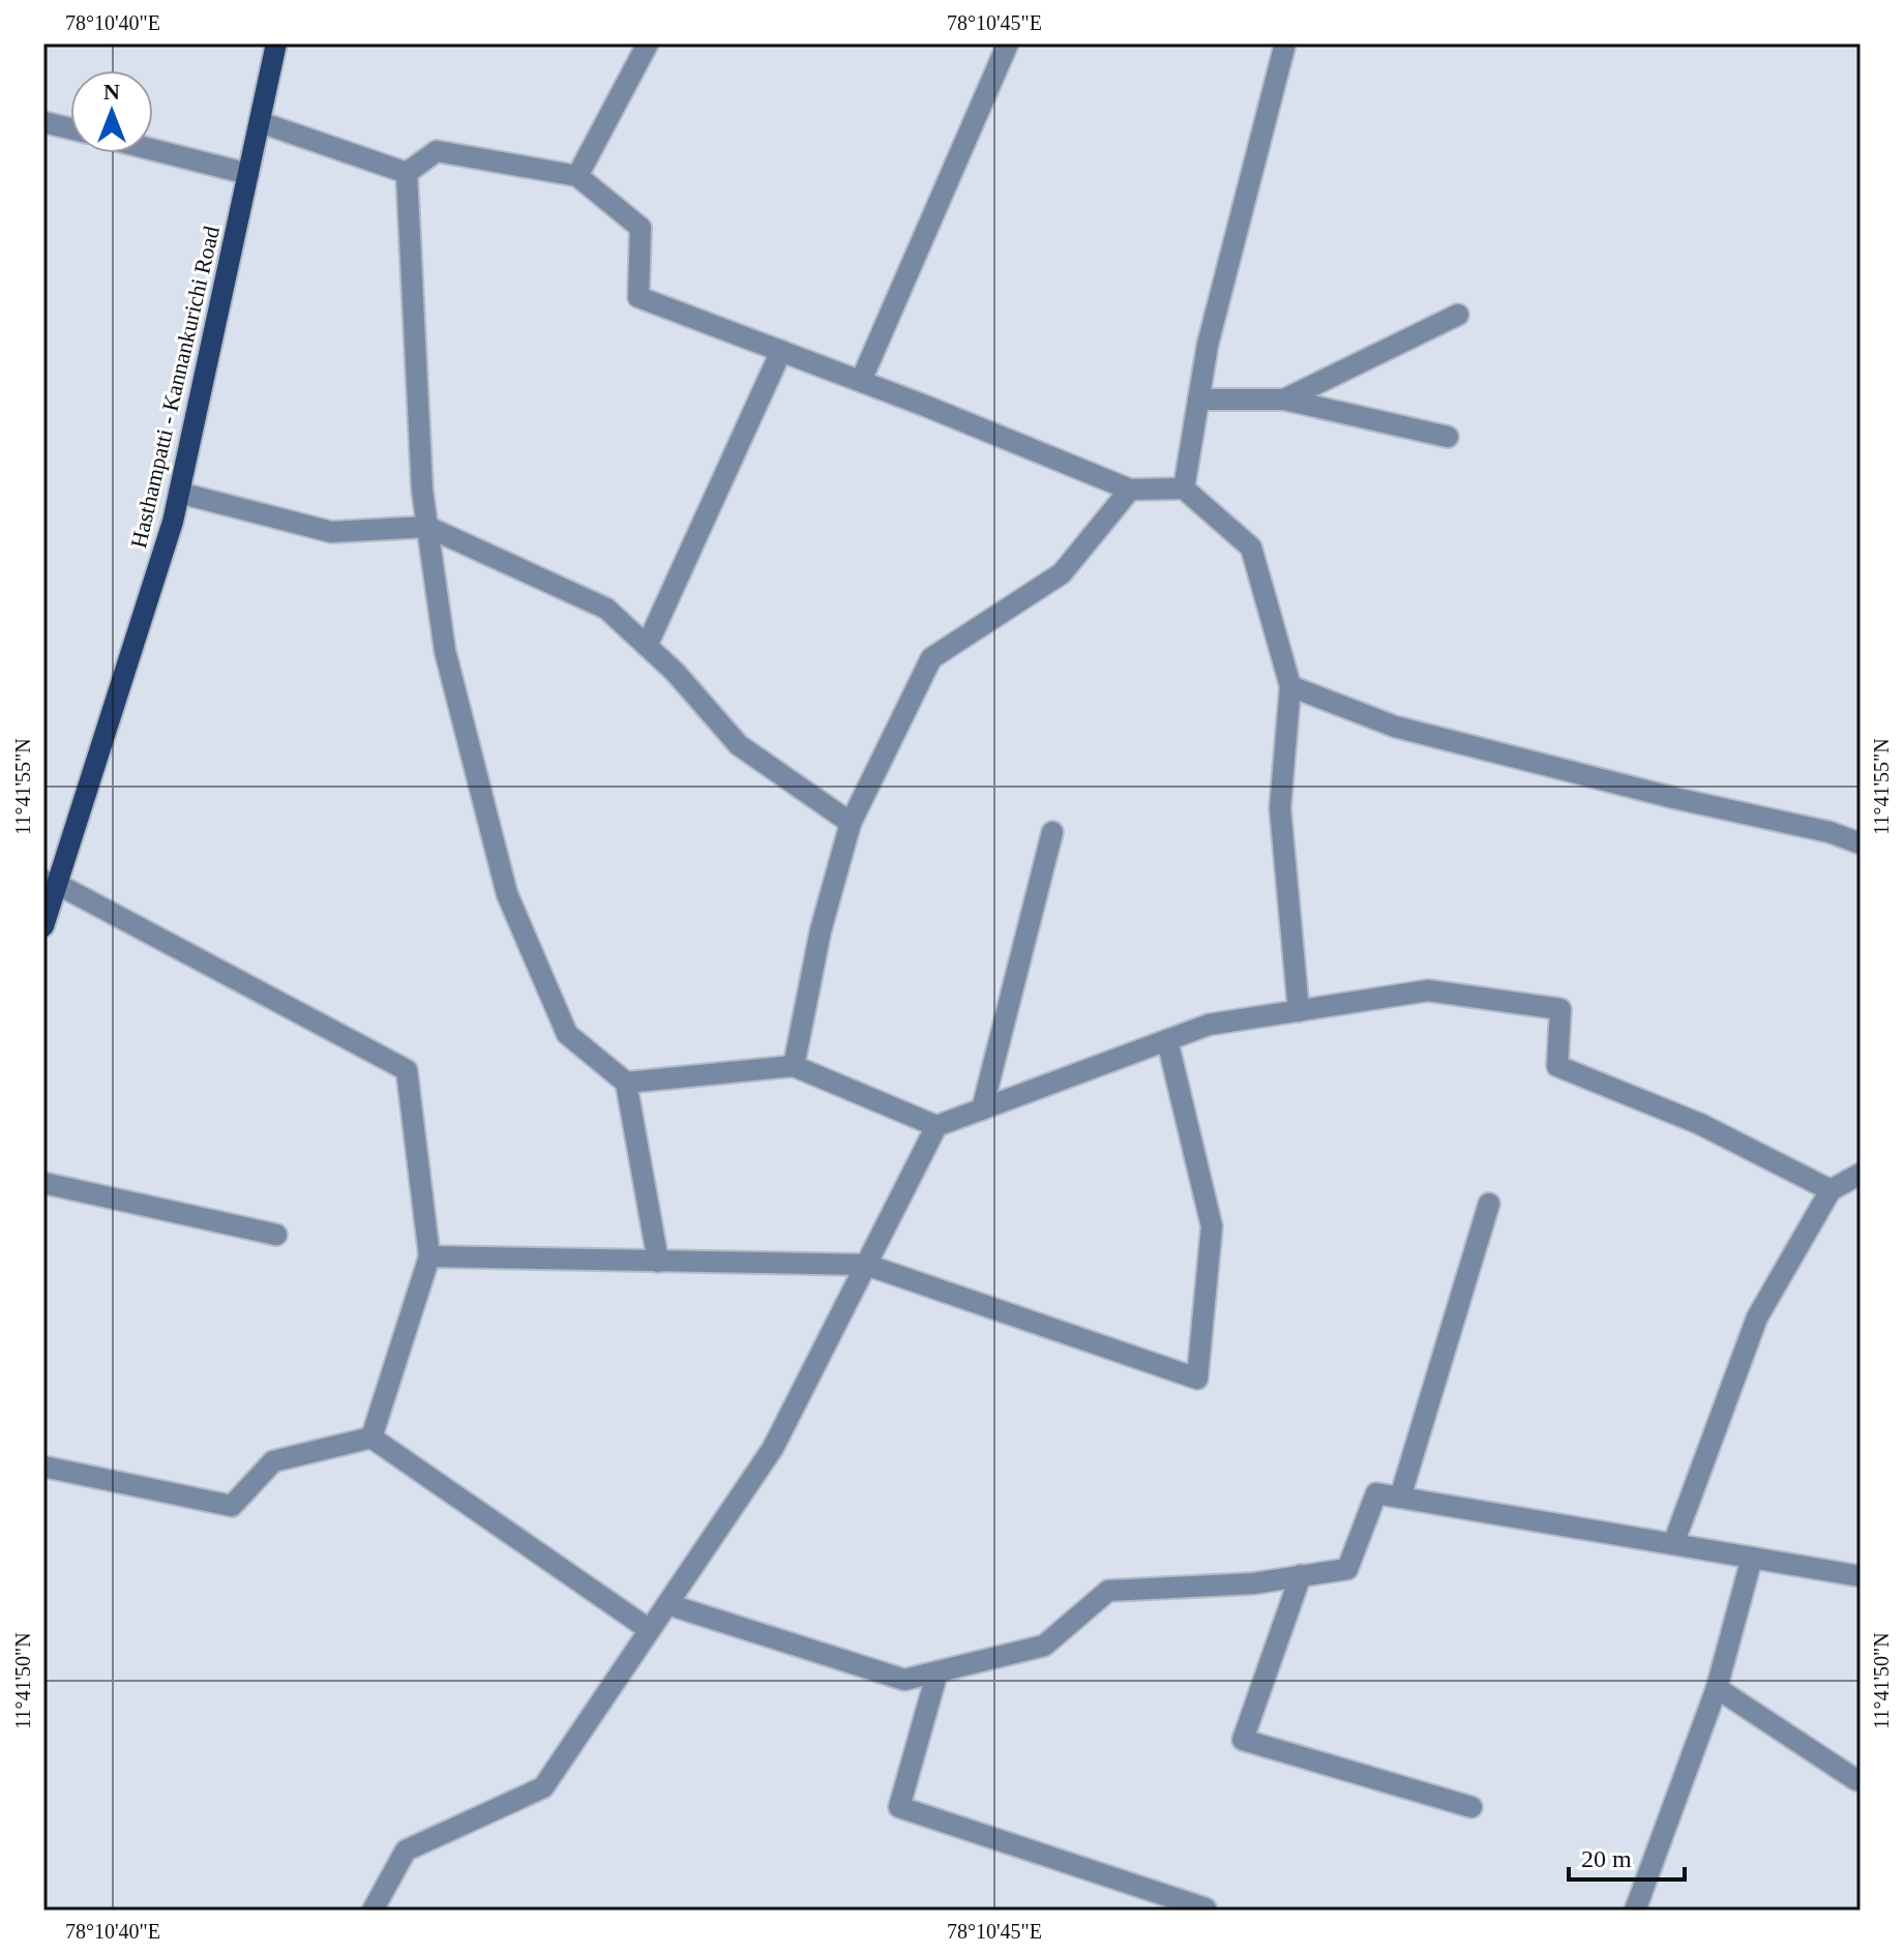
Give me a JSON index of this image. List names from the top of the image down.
{
  "streets": {
    "main road": ["Hasthampatti - Kannankurichi Road"]
  },
  "scale_bar": "20 m",
  "north": "top",
  "coordinates": [
    "78°10'40\"E",
    "78°10'45\"E",
    "11°41'55\"N",
    "11°41'50\"N"
  ]
}
